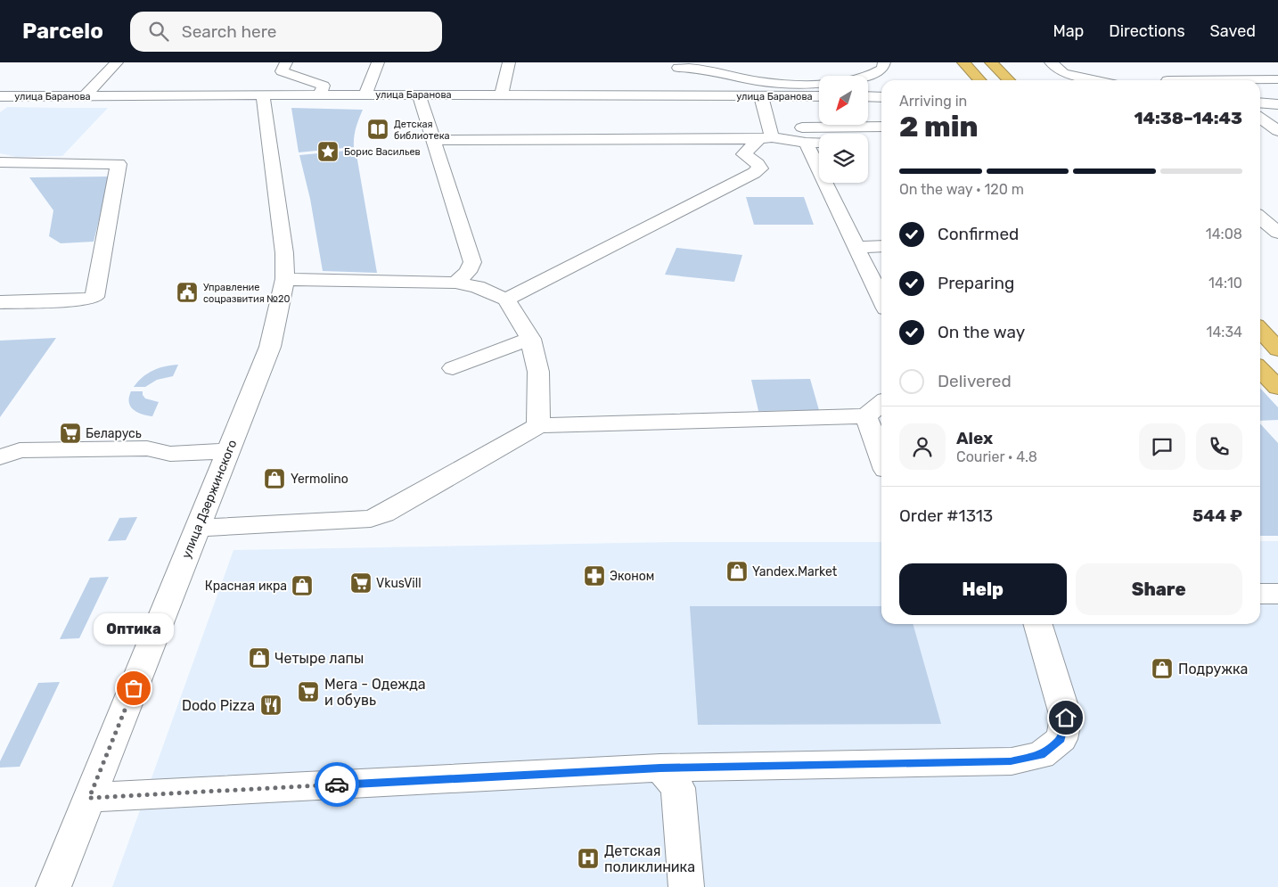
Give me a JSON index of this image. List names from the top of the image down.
{
  "streets": {
    "street": ["улица Баранова", "улица Дзержинского"]
  },
  "crossings": [
    ["улица Баранова", "улица Дзержинского"]
  ],
  "places": {
    "library": ["Детская библиотека"],
    "place": ["Борис Васильев"],
    "public building": ["Управление соцразвития №20"],
    "supermarket": ["Беларусь", "VkusVill", "Мега - Одежда и обувь"],
    "shop": [
      "Yermolino",
      "Yandex.Market",
      "Красная икра",
      "Четыре лапы",
      "Подружка"
    ],
    "pharmacy": ["Эконом"],
    "other": ["Оптика"],
    "restaurant": ["Dodo Pizza"],
    "hospital": ["Детская поликлиника"]
  },
  "north": "bottom left",
  "page": {
    "header": "Parcelo",
    "search": "Search here",
    "nav": ["Map", "Directions", "Saved"],
    "heading": ["2 min", "Arriving in", "14:38–14:43"],
    "panel": [
      "Alex",
      "Courier · 4.8",
      "Order #1313",
      "544 ₽"
    ],
    "bar": "On the way · 120 m",
    "list": [
      ["Confirmed", "14:08"],
      ["Preparing", "14:10"],
      ["On the way", "14:34"],
      "Delivered"
    ],
    "buttons": ["Help", "Share"],
    "bubble": "Оптика"
  }
}
